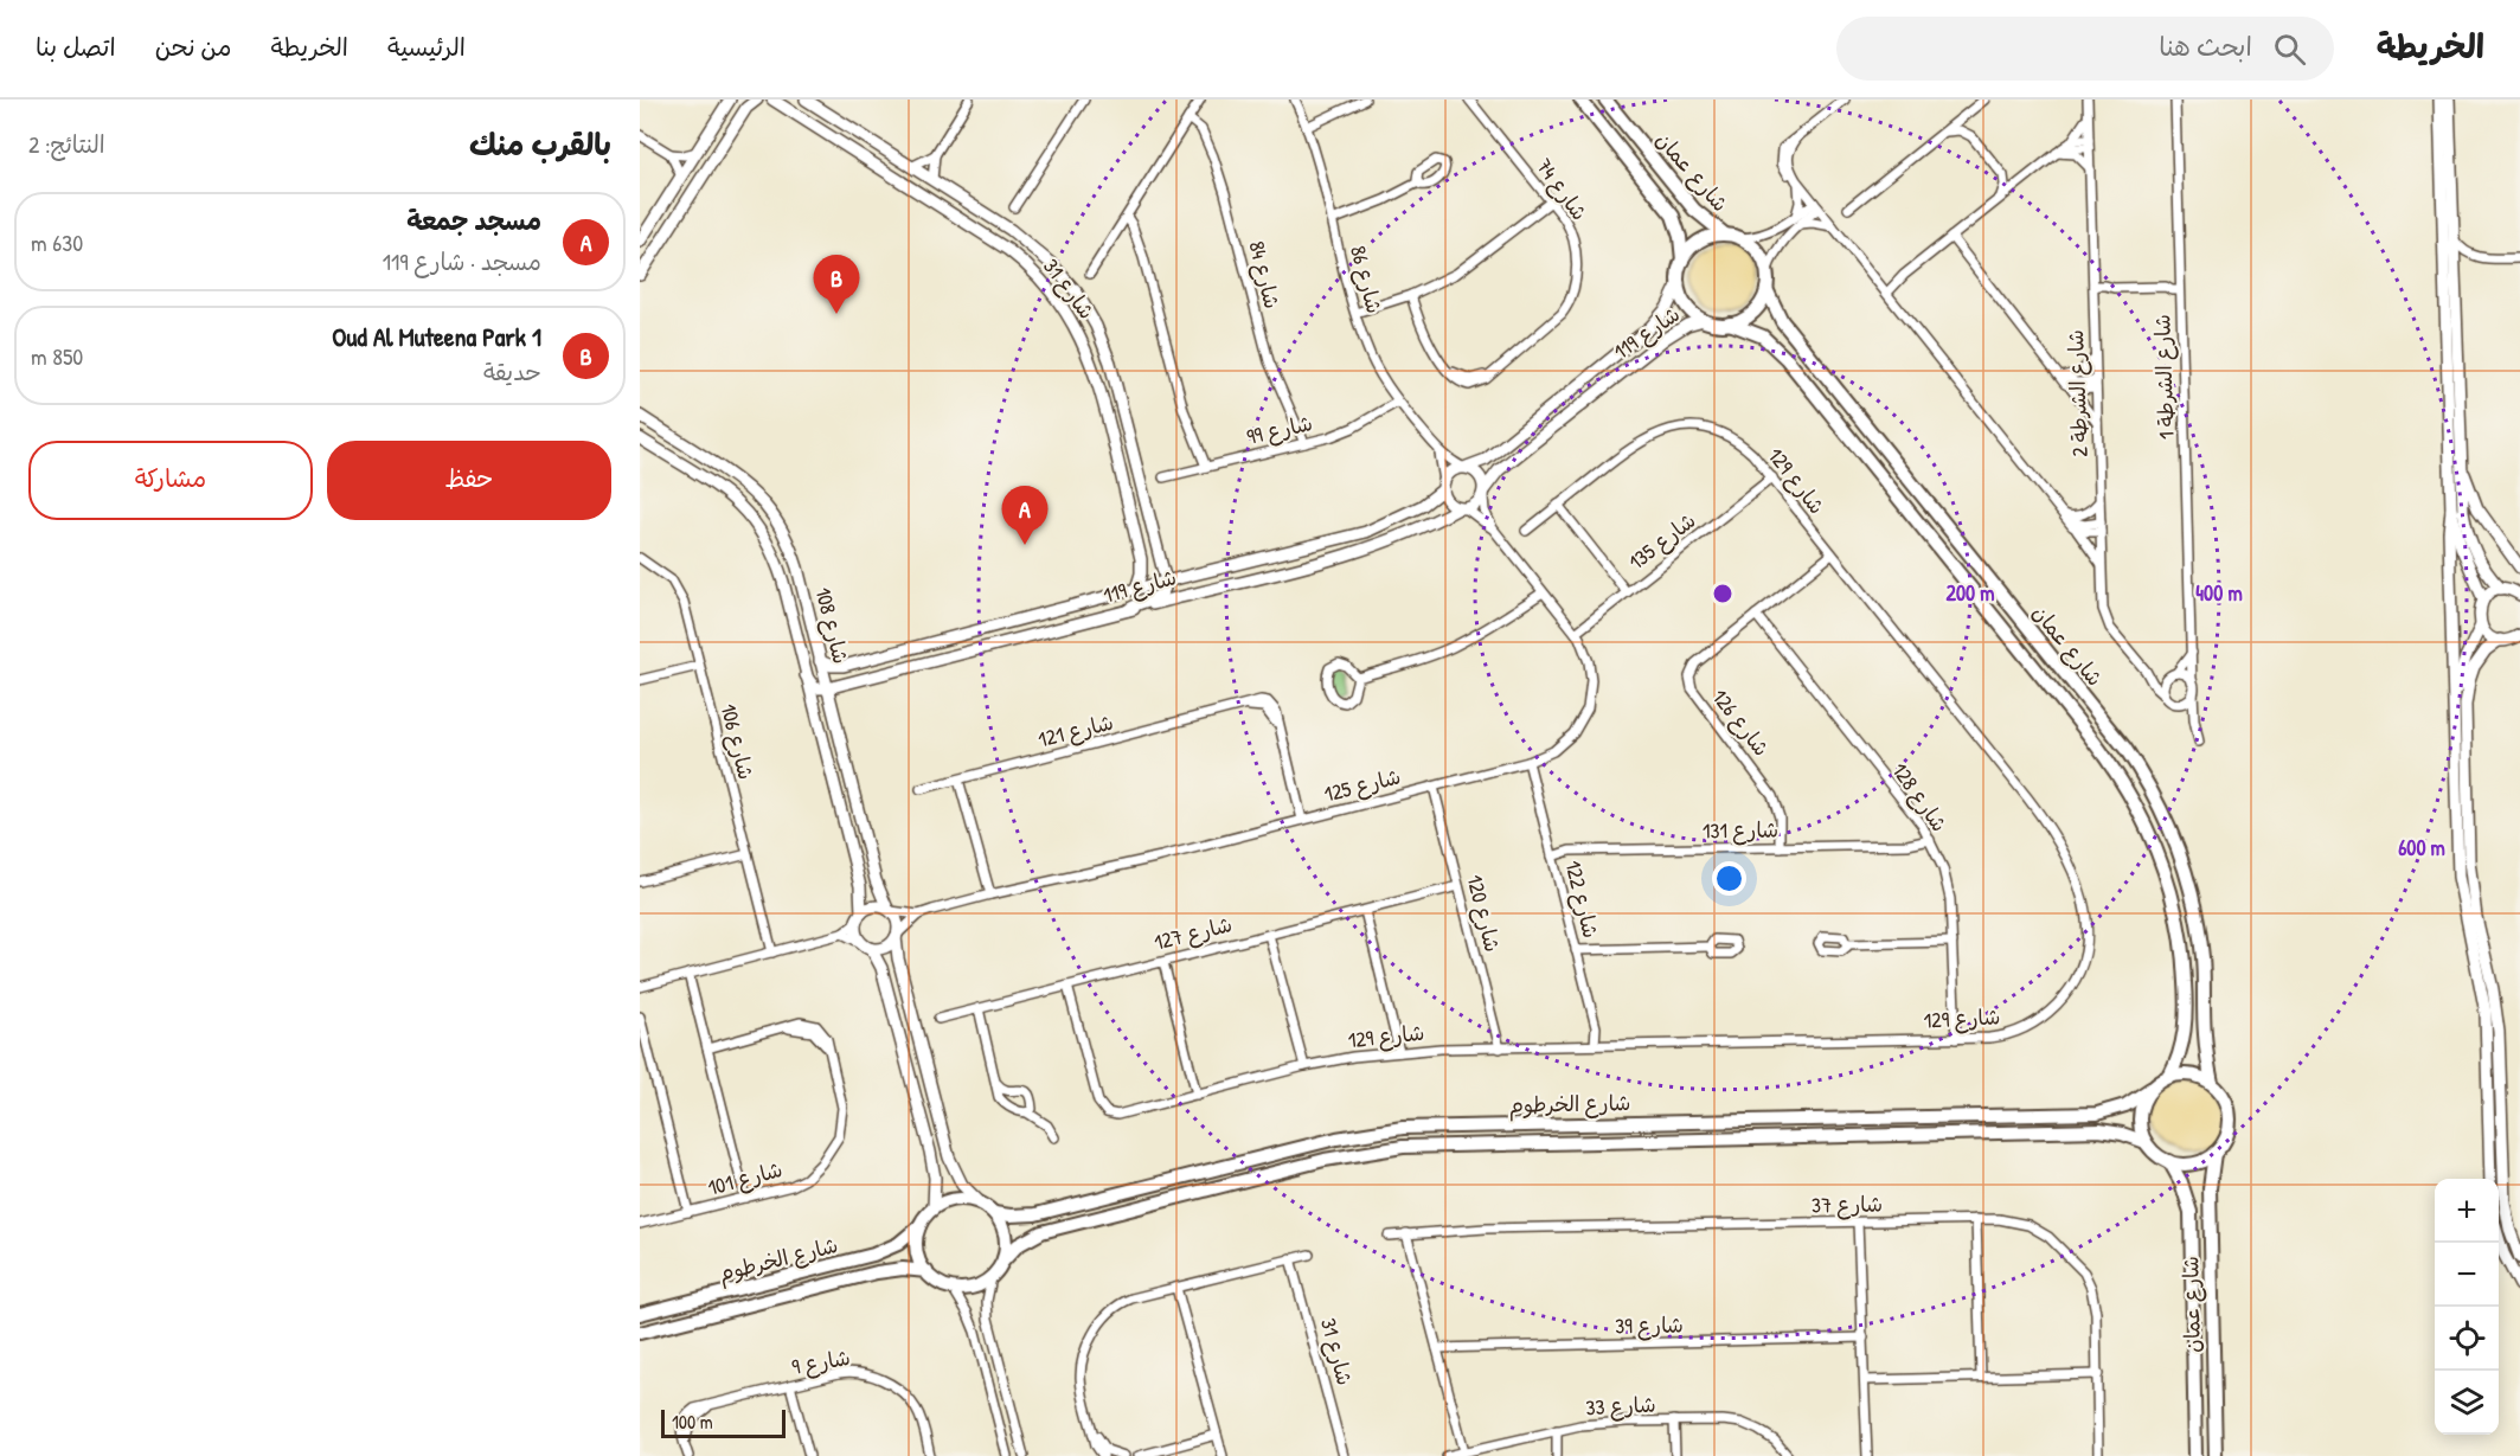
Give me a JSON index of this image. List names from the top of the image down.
{
  "streets": {
    "main road": ["شارع عمان", "شارع الخرطوم"],
    "street": [
      "شارع 74",
      "شارع 84",
      "شارع 86",
      "شارع 31",
      "شارع 119",
      "شارع الشرطة 1",
      "شارع الشرطة 2",
      "شارع 99",
      "شارع 129",
      "شارع 135",
      "شارع 108",
      "شارع 126",
      "شارع 121",
      "شارع 106",
      "شارع 125",
      "شارع 128",
      "شارع 131",
      "شارع 122",
      "شارع 120",
      "شارع 127",
      "شارع 101",
      "شارع 37",
      "شارع 39",
      "شارع 9",
      "شارع 33"
    ]
  },
  "crossings": [
    ["شارع عمان", "شارع 119"],
    ["شارع عمان", "شارع الخرطوم"],
    ["شارع 84", "شارع 99"],
    ["شارع 86", "شارع 119"],
    ["شارع 86", "شارع 99"],
    ["شارع 86", "شارع 125"],
    ["شارع 31", "شارع 119"],
    ["شارع 119", "شارع 108"],
    ["شارع 119", "شارع 125"],
    ["شارع الشرطة 1", "شارع الشرطة 2"],
    ["شارع 129", "شارع 135"],
    ["شارع 129", "شارع 126"],
    ["شارع 129", "شارع 128"],
    ["شارع 129", "شارع 122"],
    ["شارع 129", "شارع 120"],
    ["شارع 129", "شارع 127"],
    ["شارع 135", "شارع 125"],
    ["شارع 108", "شارع 125"],
    ["شارع 126", "شارع 128"],
    ["شارع 126", "شارع 131"],
    ["شارع 121", "شارع 125"],
    ["شارع 125", "شارع 122"],
    ["شارع 125", "شارع 120"],
    ["شارع 128", "شارع 131"],
    ["شارع 131", "شارع 122"],
    ["شارع 120", "شارع 127"]
  ],
  "scale_bar": "100 m",
  "page": {
    "header": "الخريطة",
    "search": "ابحث هنا",
    "nav": [
      "الرئيسية",
      "الخريطة",
      "من نحن",
      "اتصل بنا"
    ],
    "heading": ["بالقرب منك", "النتائج: 2"],
    "list": [
      {
        "mark": "A",
        "name": "مسجد جمعة",
        "note": "مسجد · شارع 119",
        "value": "630 m"
      },
      {
        "mark": "B",
        "name": "Oud Al Muteena Park 1",
        "note": "حديقة",
        "value": "850 m"
      }
    ],
    "pins": ["B", "A"],
    "buttons": ["حفظ", "مشاركة"],
    "map_buttons": ["+", "−"],
    "scale": "100 m"
  },
  "rings": ["200 m", "400 m", "600 m"]
}
